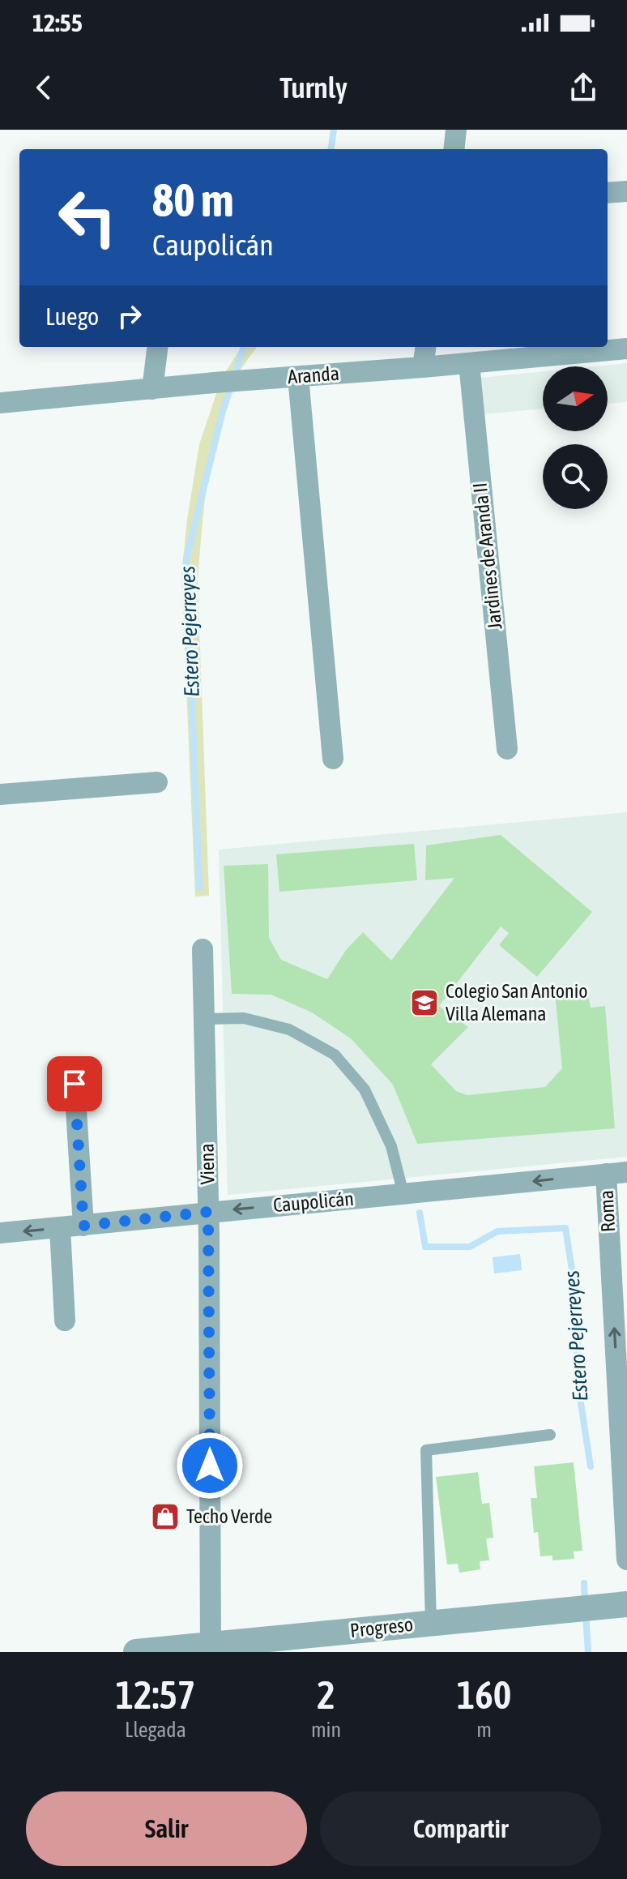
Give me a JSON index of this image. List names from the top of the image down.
{
  "streets": {
    "street": [
      "Aranda",
      "Jardines de Aranda II",
      "Viena",
      "Caupolicán",
      "Roma",
      "Progreso"
    ]
  },
  "crossings": [
    ["Aranda", "Jardines de Aranda II"],
    ["Viena", "Caupolicán"],
    ["Viena", "Progreso"],
    ["Caupolicán", "Roma"]
  ],
  "one_way": ["Caupolicán", "Roma"],
  "water": ["Estero Pejerreyes"],
  "places": {
    "school or university": ["Colegio San Antonio Villa Alemana"],
    "shop": ["Techo Verde"]
  },
  "north": "right",
  "page": {
    "status": "12:55",
    "header": "Turnly",
    "turn": ["80 m", "Caupolicán"],
    "then": "Luego",
    "eta": [
      "12:57",
      "Llegada",
      "2",
      "min",
      "160",
      "m"
    ],
    "buttons": ["Salir", "Compartir"]
  }
}
